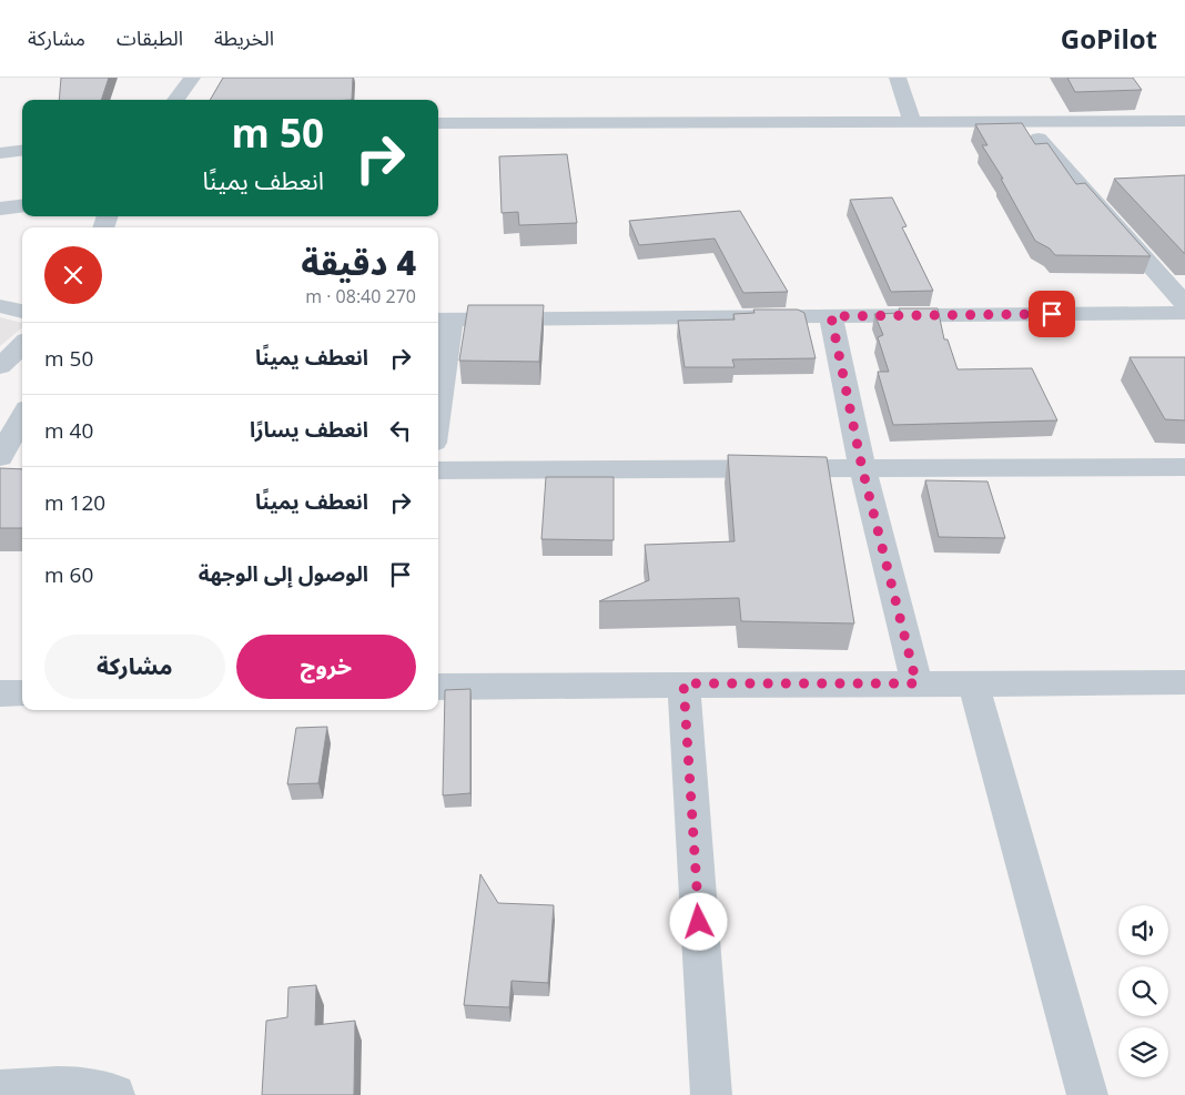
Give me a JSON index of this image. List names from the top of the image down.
{
  "page": {
    "header": "GoPilot",
    "nav": ["الخريطة", "الطبقات", "مشاركة"],
    "turn": ["50 m", "انعطف يمينًا"],
    "heading": ["4 دقيقة", "270 m · 08:40"],
    "list": [
      {
        "name": "انعطف يمينًا",
        "value": "50 m"
      },
      {
        "name": "انعطف يسارًا",
        "value": "40 m"
      },
      {
        "name": "انعطف يمينًا",
        "value": "120 m"
      },
      {
        "name": "الوصول إلى الوجهة",
        "value": "60 m"
      }
    ],
    "buttons": ["خروج", "مشاركة"]
  }
}
